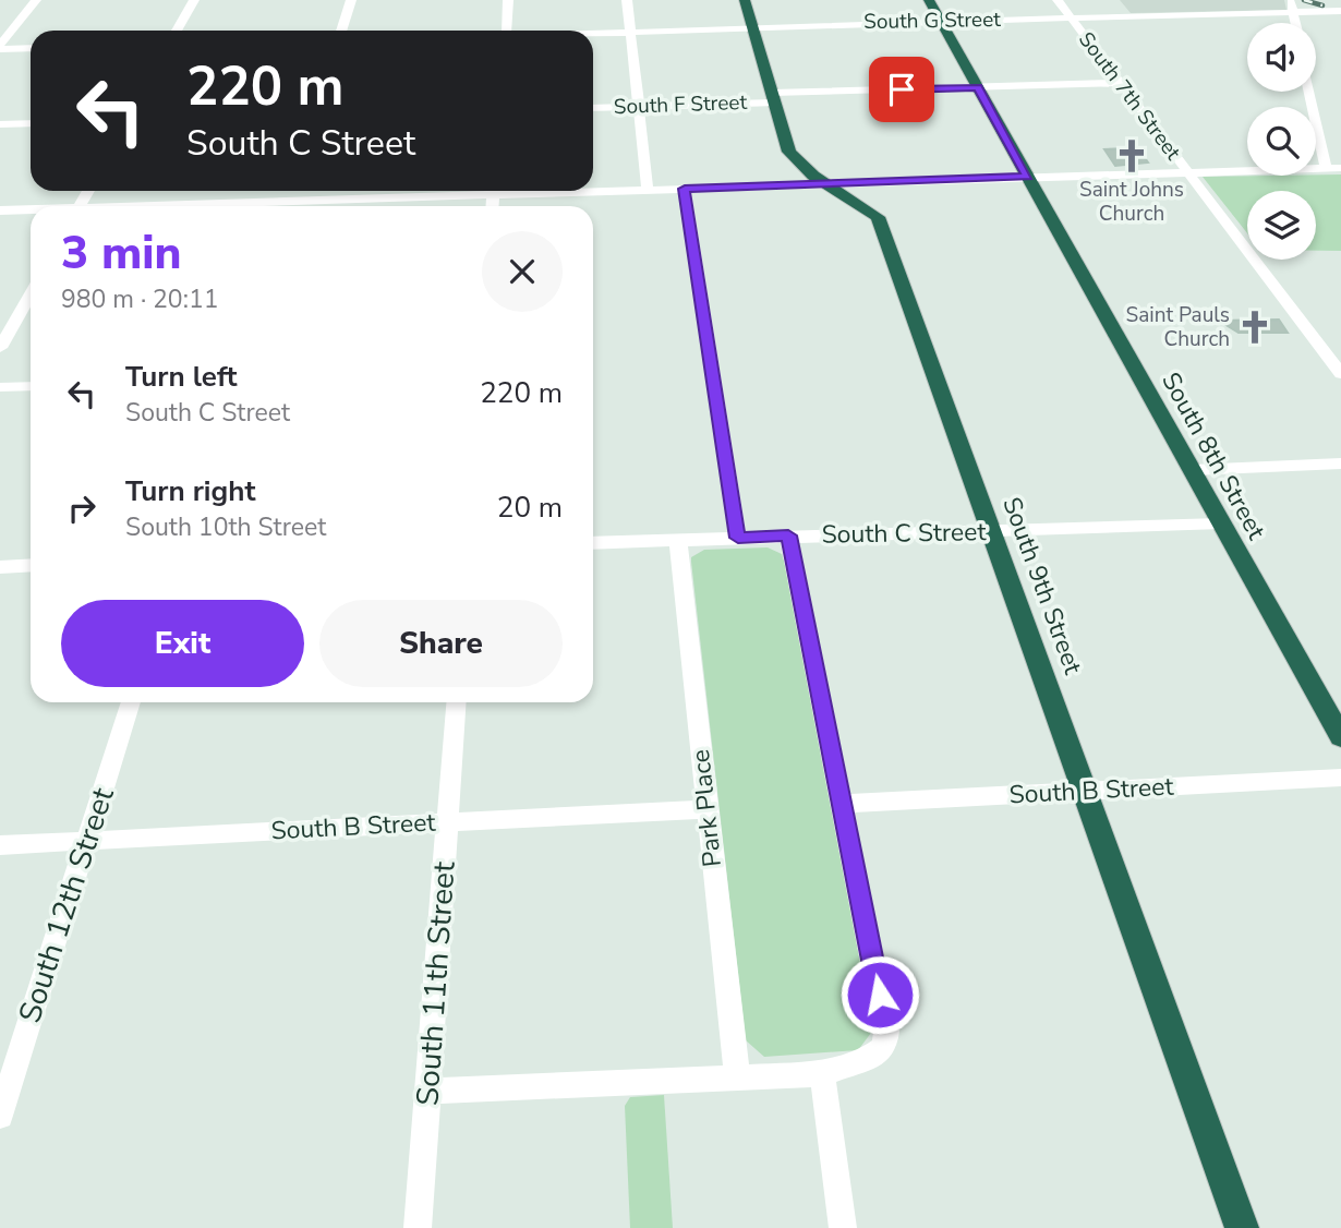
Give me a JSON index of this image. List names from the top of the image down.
{
  "streets": {
    "highway": ["South 8th Street", "South 9th Street"],
    "street": [
      "South G Street",
      "South 7th Street",
      "South F Street",
      "South C Street",
      "South B Street",
      "Park Place",
      "South 12th Street",
      "South 11th Street"
    ]
  },
  "crossings": [
    ["South G Street", "South 7th Street"],
    ["South G Street", "South 8th Street"],
    ["South G Street", "South 9th Street"],
    ["South 7th Street", "South F Street"],
    ["South F Street", "South 8th Street"],
    ["South F Street", "South 9th Street"],
    ["South 8th Street", "South C Street"],
    ["South C Street", "South 9th Street"],
    ["South C Street", "Park Place"],
    ["South 9th Street", "South B Street"],
    ["South B Street", "Park Place"],
    ["South B Street", "South 12th Street"],
    ["South B Street", "South 11th Street"]
  ],
  "places": {
    "church": ["Saint Johns Church", "Saint Pauls Church"]
  },
  "page": {
    "turn": ["220 m", "South C Street"],
    "heading": ["3 min", "980 m · 20:11"],
    "list": [
      {
        "name": "Turn left",
        "note": "South C Street",
        "value": "220 m"
      },
      {
        "name": "Turn right",
        "note": "South 10th Street",
        "value": "20 m"
      }
    ],
    "buttons": ["Exit", "Share"]
  }
}
